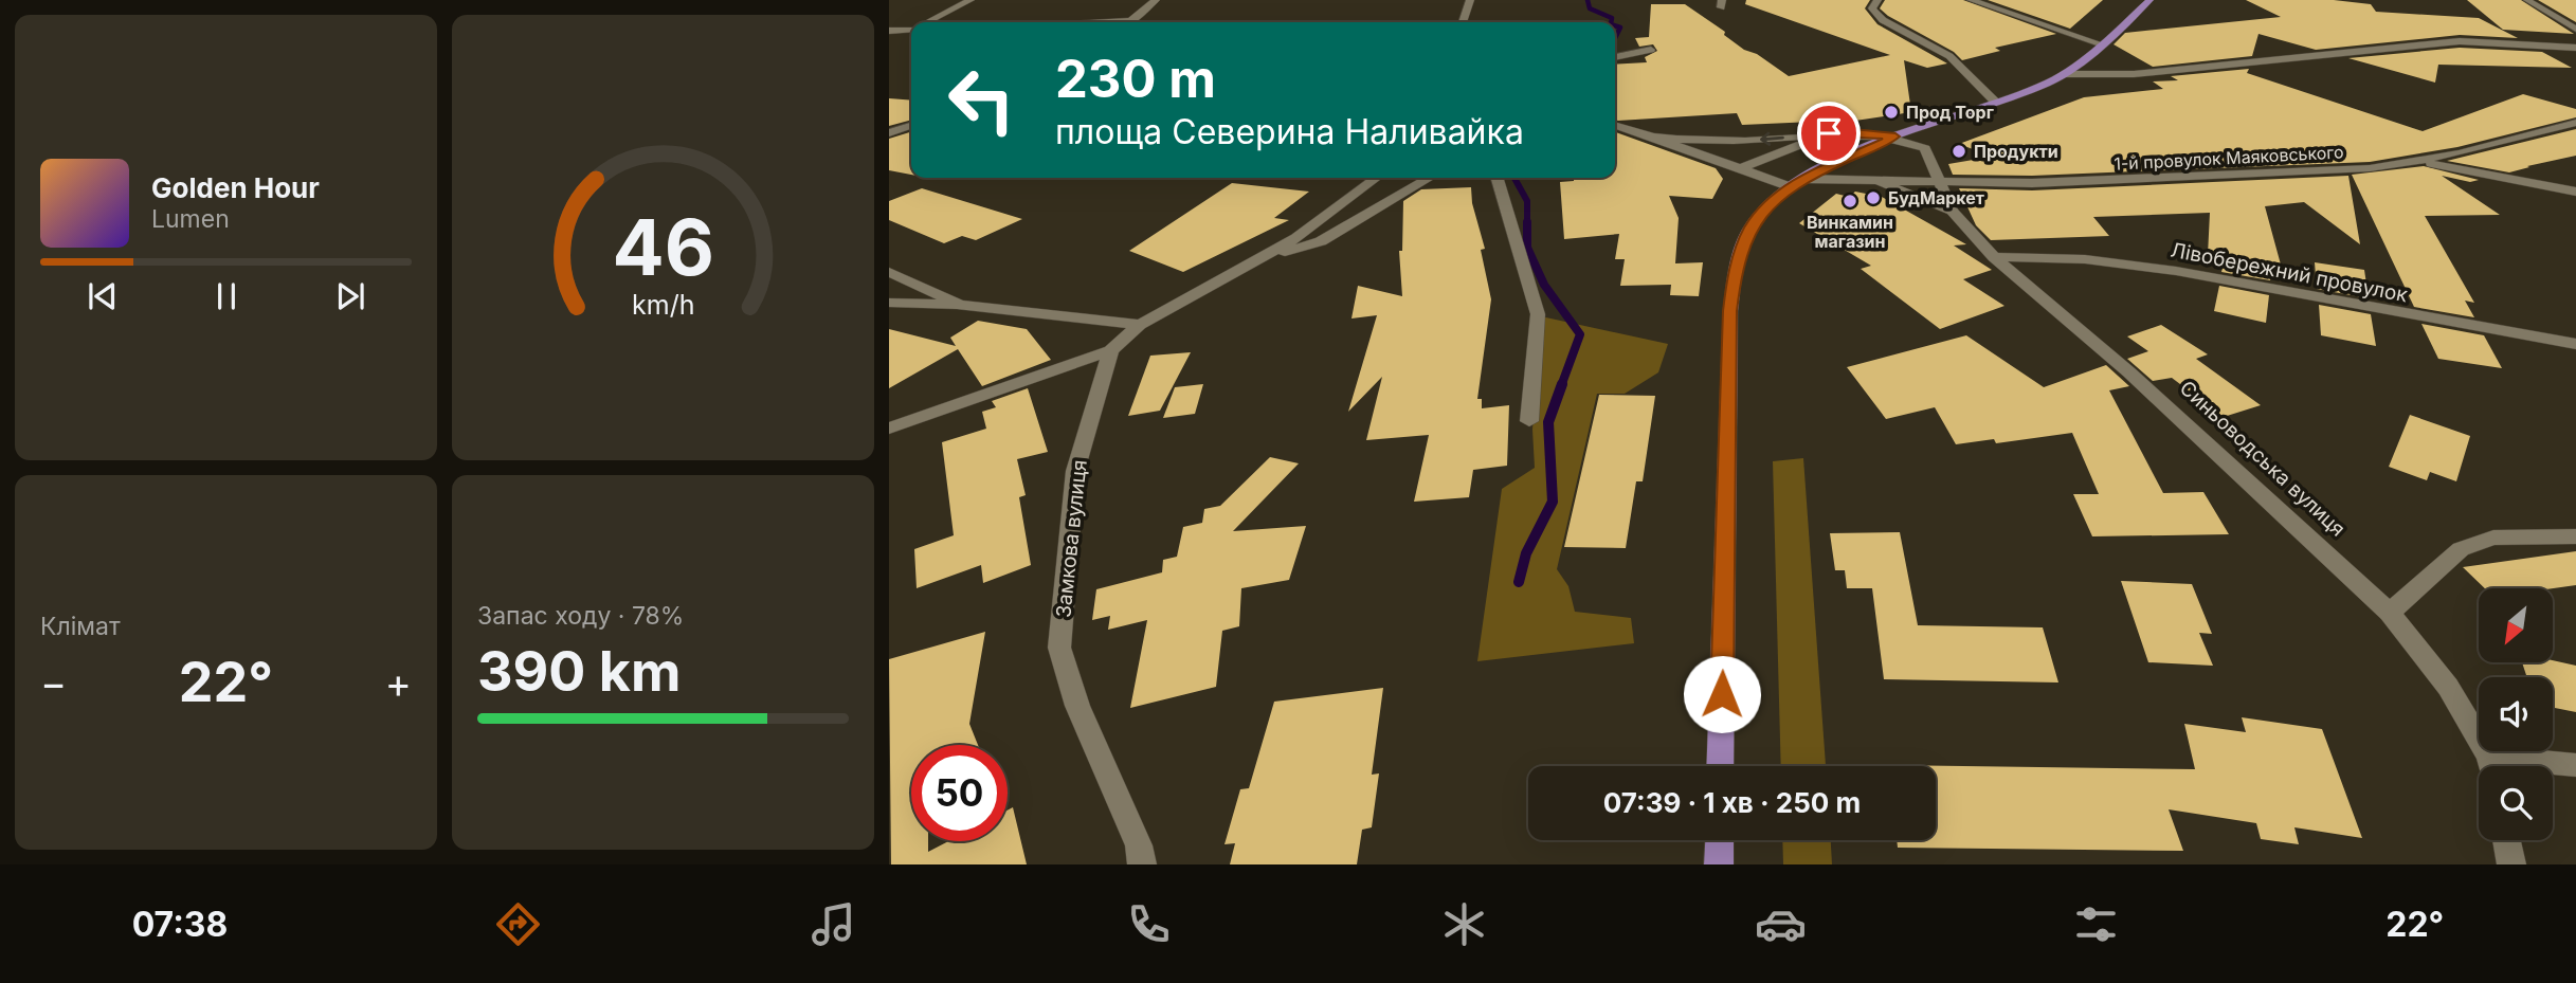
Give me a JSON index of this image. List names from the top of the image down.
{
  "streets": {
    "street": [
      "1-й провулок Маяковського",
      "Лівобережний провулок",
      "Синьоводська вулиця",
      "Замкова вулиця"
    ]
  },
  "crossings": [
    ["1-й провулок Маяковського", "Синьоводська вулиця"],
    ["Лівобережний провулок", "Синьоводська вулиця"]
  ],
  "places": [
    "Прод Торг",
    "Продукти",
    "БудМаркет",
    "Винкамин магазин"
  ],
  "north": "bottom left",
  "page": {
    "turn": ["230 m", "площа Северина Наливайка"],
    "song": ["Golden Hour", "Lumen"],
    "tile": [
      "Клімат",
      ["Запас ходу · 78%", "390 km"]
    ],
    "heat": ["−", "22°", "+"],
    "limit": "50",
    "trip": "07:39 · 1 хв · 250 m",
    "tabs": ["07:38", "22°"],
    "gauge": ["46", "km/h"]
  }
}
